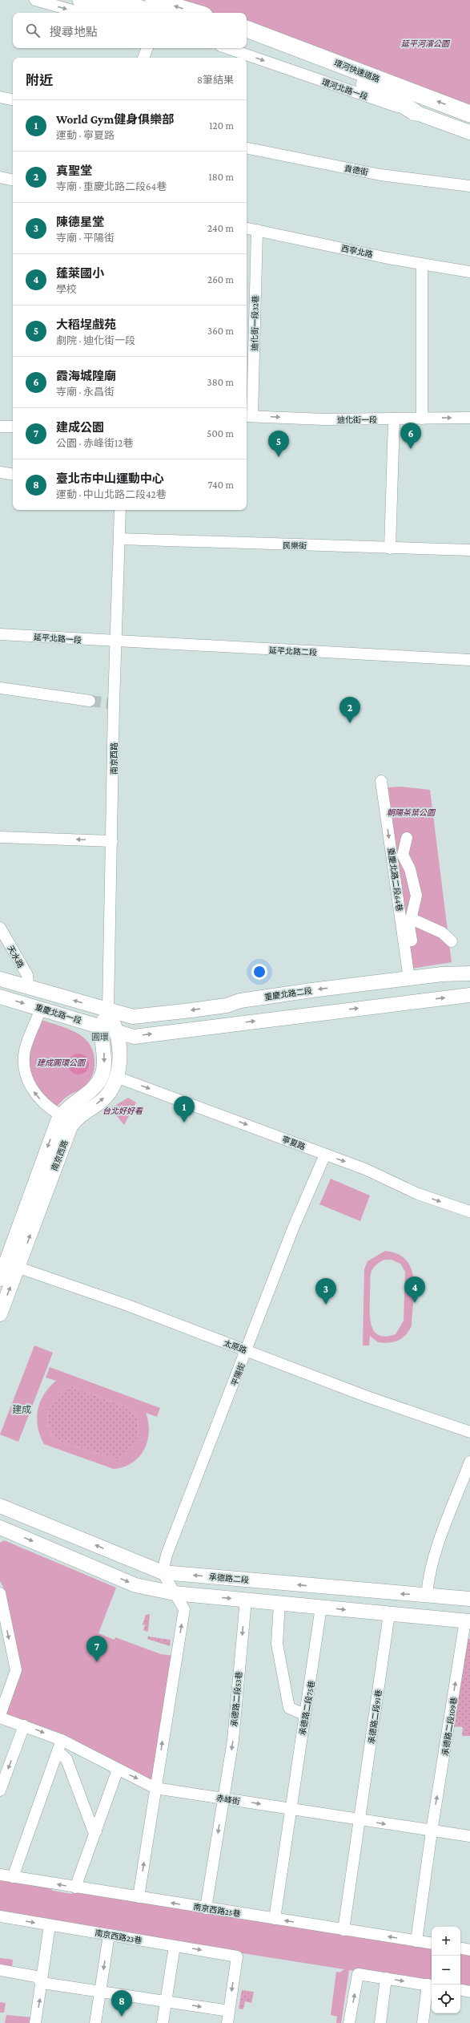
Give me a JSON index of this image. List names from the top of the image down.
{
  "streets": {
    "highway": ["環河快速道路"],
    "main road": [
      "環河北路一段",
      "南京西路",
      "重慶北路二段",
      "重慶北路一段",
      "承德路二段"
    ],
    "street": [
      "貴德街",
      "西寧北路",
      "迪化街一段32巷",
      "迪化街一段",
      "民樂街",
      "延平北路一段",
      "延平北路二段",
      "重慶北路二段64巷",
      "天水路",
      "寧夏路",
      "太原路",
      "平陽街",
      "承德路二段53巷",
      "承德路二段75巷",
      "承德路二段91巷",
      "承德路二段109巷",
      "赤峰街",
      "南京西路25巷",
      "南京西路23巷"
    ]
  },
  "crossings": [
    ["環河快速道路", "環河北路一段"],
    ["西寧北路", "迪化街一段32巷"],
    ["迪化街一段32巷", "迪化街一段"],
    ["民樂街", "南京西路"],
    ["延平北路一段", "延平北路二段"],
    ["延平北路一段", "南京西路"],
    ["延平北路二段", "南京西路"],
    ["南京西路", "重慶北路二段"],
    ["南京西路", "重慶北路一段"],
    ["南京西路", "寧夏路"],
    ["南京西路", "太原路"],
    ["重慶北路二段64巷", "重慶北路二段"],
    ["天水路", "重慶北路一段"],
    ["重慶北路二段", "重慶北路一段"],
    ["寧夏路", "平陽街"],
    ["太原路", "平陽街"],
    ["平陽街", "承德路二段"],
    ["承德路二段53巷", "赤峰街"],
    ["承德路二段53巷", "南京西路25巷"],
    ["承德路二段75巷", "赤峰街"],
    ["承德路二段75巷", "南京西路25巷"],
    ["承德路二段91巷", "赤峰街"],
    ["承德路二段91巷", "南京西路25巷"],
    ["承德路二段109巷", "赤峰街"],
    ["承德路二段109巷", "南京西路25巷"]
  ],
  "one_way": [
    "環河北路一段",
    "迪化街一段",
    "寧夏路",
    "承德路二段109巷",
    "赤峰街"
  ],
  "districts": ["圓環", "建成"],
  "parks": [
    "延平河濱公園",
    "朝陽茶葉公園",
    "建成圓環公園",
    "台北好好看"
  ],
  "page": {
    "search": "搜尋地點",
    "heading": ["附近", "8筆結果"],
    "list": [
      {
        "mark": "1",
        "name": "World Gym健身俱樂部",
        "note": "運動 · 寧夏路",
        "value": "120 m"
      },
      {
        "mark": "2",
        "name": "真聖堂",
        "note": "寺廟 · 重慶北路二段64巷",
        "value": "180 m"
      },
      {
        "mark": "3",
        "name": "陳德星堂",
        "note": "寺廟 · 平陽街",
        "value": "240 m"
      },
      {
        "mark": "4",
        "name": "蓬萊國小",
        "note": "學校",
        "value": "260 m"
      },
      {
        "mark": "5",
        "name": "大稻埕戲苑",
        "note": "劇院 · 迪化街一段",
        "value": "360 m"
      },
      {
        "mark": "6",
        "name": "霞海城隍廟",
        "note": "寺廟 · 永昌街",
        "value": "380 m"
      },
      {
        "mark": "7",
        "name": "建成公園",
        "note": "公園 · 赤峰街12巷",
        "value": "500 m"
      },
      {
        "mark": "8",
        "name": "臺北市中山運動中心",
        "note": "運動 · 中山北路二段42巷",
        "value": "740 m"
      }
    ],
    "pins": [
      "6",
      "5",
      "2",
      "1",
      "4",
      "3",
      "7",
      "8"
    ],
    "map_buttons": ["+", "−"]
  }
}
